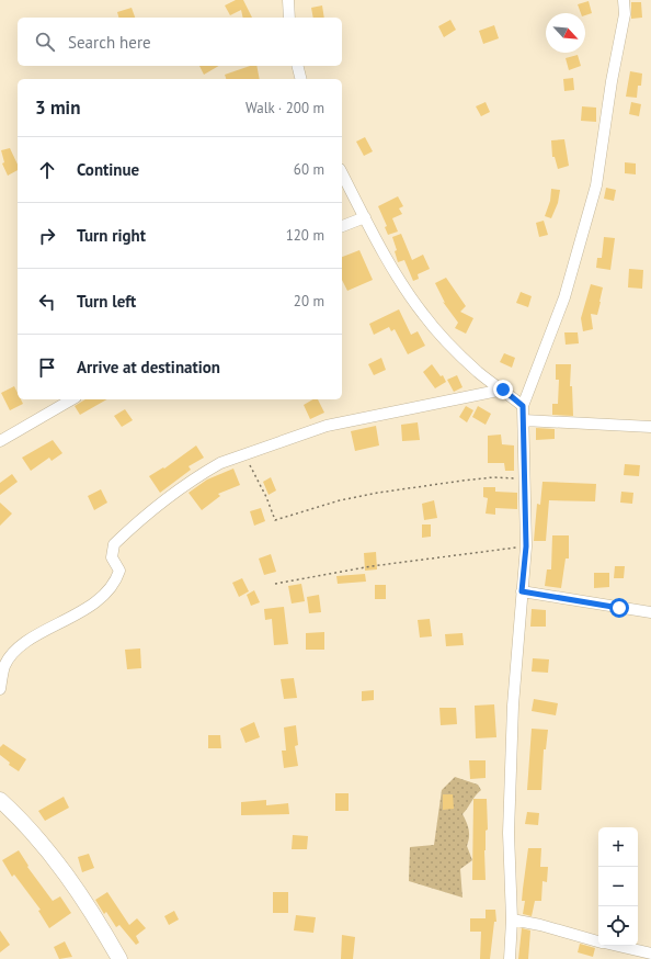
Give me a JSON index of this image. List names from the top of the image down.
{
  "north": "bottom right",
  "page": {
    "search": "Search here",
    "heading": ["3 min", "Walk · 200 m"],
    "list": [
      ["Continue", "60 m"],
      ["Turn right", "120 m"],
      ["Turn left", "20 m"],
      "Arrive at destination"
    ],
    "map_buttons": ["+", "−"]
  }
}
